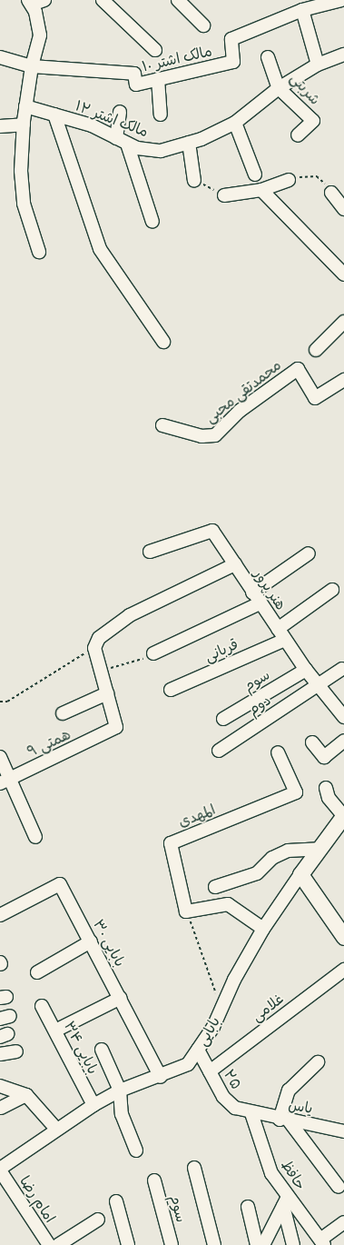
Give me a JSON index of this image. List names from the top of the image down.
{
  "streets": {
    "main road": ["بابایی"],
    "street": [
      "مالک اشتر ۱۰",
      "شربتی",
      "مالک اشتر ۱۲",
      "محمدتقی محبی",
      "هنر پرور",
      "قربانی",
      "سوم",
      "دوم",
      "همتی ۹",
      "المهدی",
      "بابایی ۳۰",
      "غلامی",
      "بابایی ۳۴",
      "۲۵",
      "یاس",
      "حافظ",
      "امام رضا"
    ]
  },
  "crossings": [
    ["شربتی", "مالک اشتر ۱۲"],
    ["هنر پرور", "قربانی"],
    ["هنر پرور", "سوم"],
    ["هنر پرور", "دوم"],
    ["بابایی ۳۰", "بابایی"],
    ["غلامی", "۲۵"],
    ["بابایی", "بابایی ۳۴"],
    ["بابایی", "۲۵"],
    ["بابایی", "امام رضا"],
    ["۲۵", "یاس"],
    ["۲۵", "حافظ"],
    ["یاس", "حافظ"]
  ]
}
